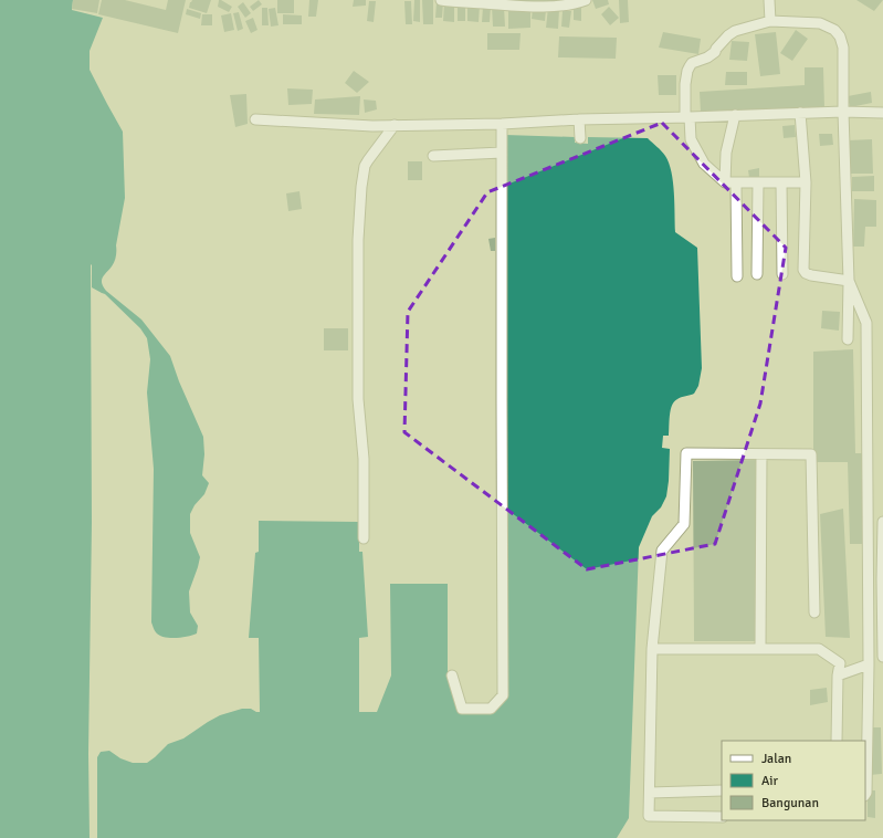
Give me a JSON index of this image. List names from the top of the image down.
{
  "legend": ["Jalan", "Air", "Bangunan"]
}
